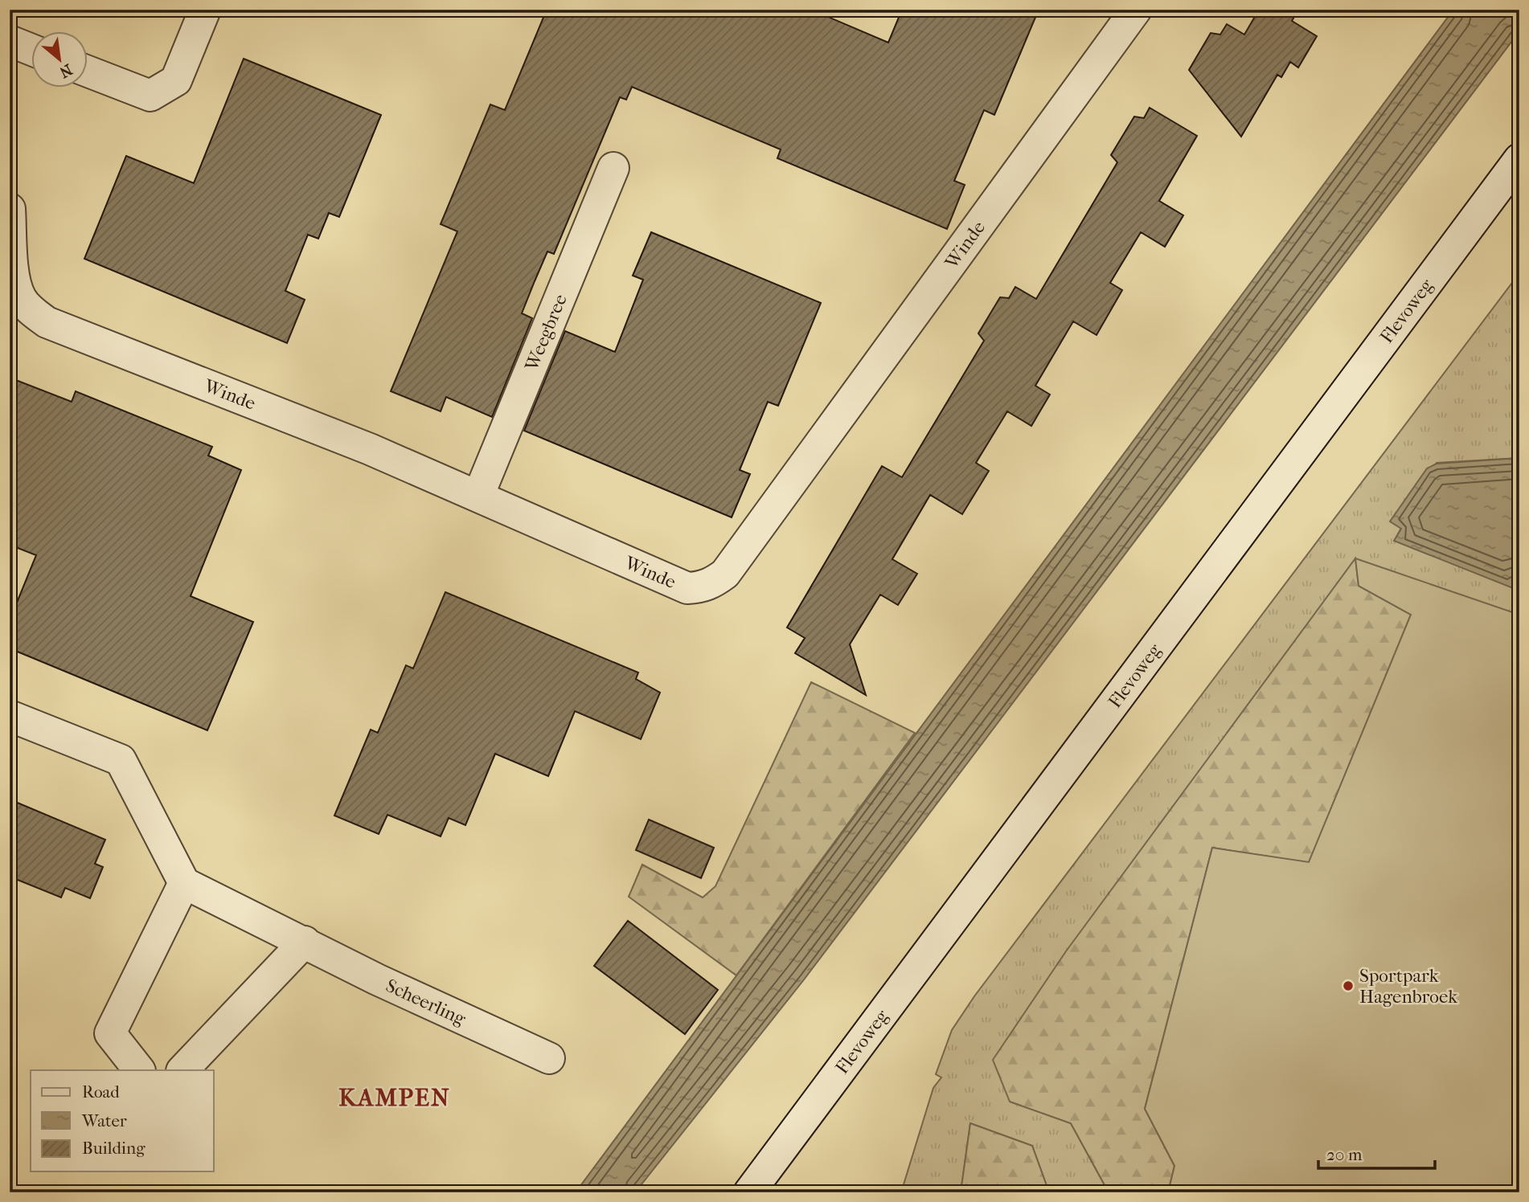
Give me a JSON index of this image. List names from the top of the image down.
{
  "streets": {
    "street": [
      "Winde",
      "Flevoweg",
      "Weegbree",
      "Scheerling"
    ]
  },
  "crossings": [
    ["Winde", "Weegbree"]
  ],
  "districts": ["KAMPEN"],
  "places": ["Sportpark Hagenbroek"],
  "legend": ["Road", "Water", "Building"],
  "scale_bar": "20 m",
  "north": "bottom right"
}
